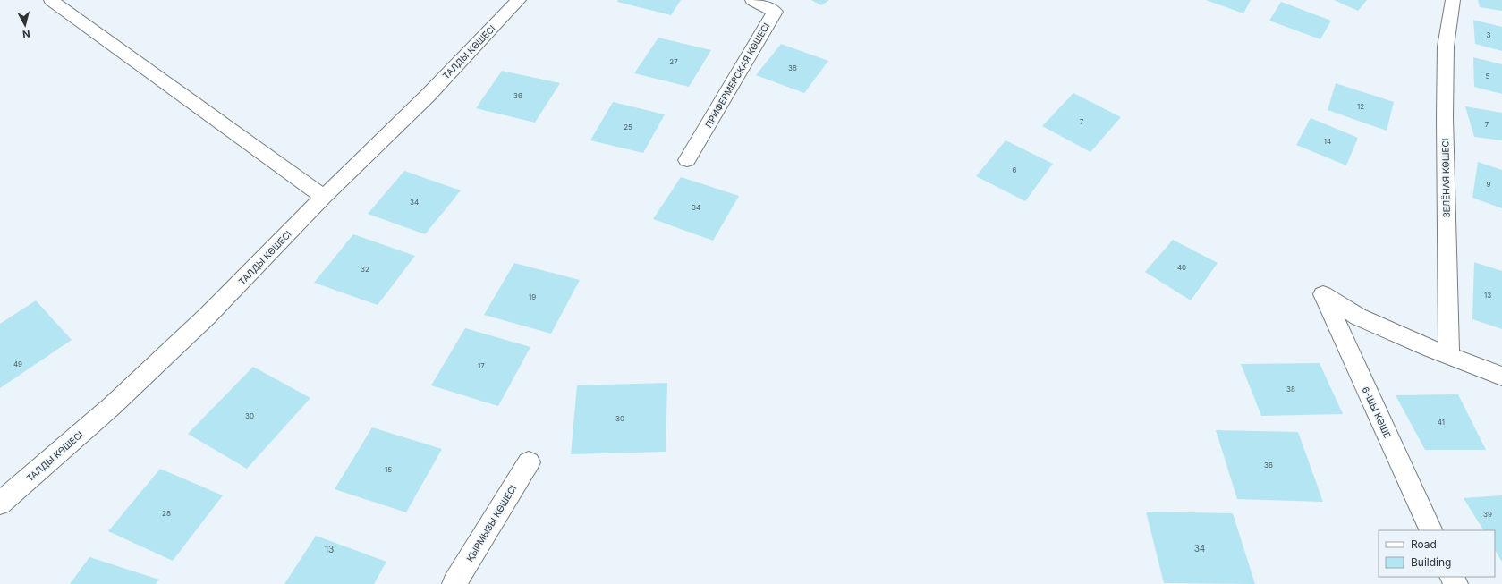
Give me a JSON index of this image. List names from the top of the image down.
{
  "streets": {
    "street": [
      "ТАЛДЫ КӨШЕСІ",
      "ПРИФЕРМЕРСКАЯ КӨШЕСІ",
      "ЗЕЛЁНАЯ КӨШЕСІ",
      "6-ШЫ КӨШЕ",
      "ҚЫРМЫЗЫ КӨШЕСІ"
    ]
  },
  "crossings": [
    ["ЗЕЛЁНАЯ КӨШЕСІ", "6-ШЫ КӨШЕ"]
  ],
  "house_numbers": [
    "3",
    "27",
    "38",
    "5",
    "36",
    "12",
    "7",
    "7",
    "25",
    "14",
    "6",
    "9",
    "34",
    "34",
    "40",
    "32",
    "13",
    "19",
    "49",
    "17",
    "38",
    "30",
    "30",
    "41",
    "36",
    "15",
    "28",
    "39",
    "34",
    "13"
  ],
  "legend": ["Road", "Building"],
  "north": "bottom"
}
